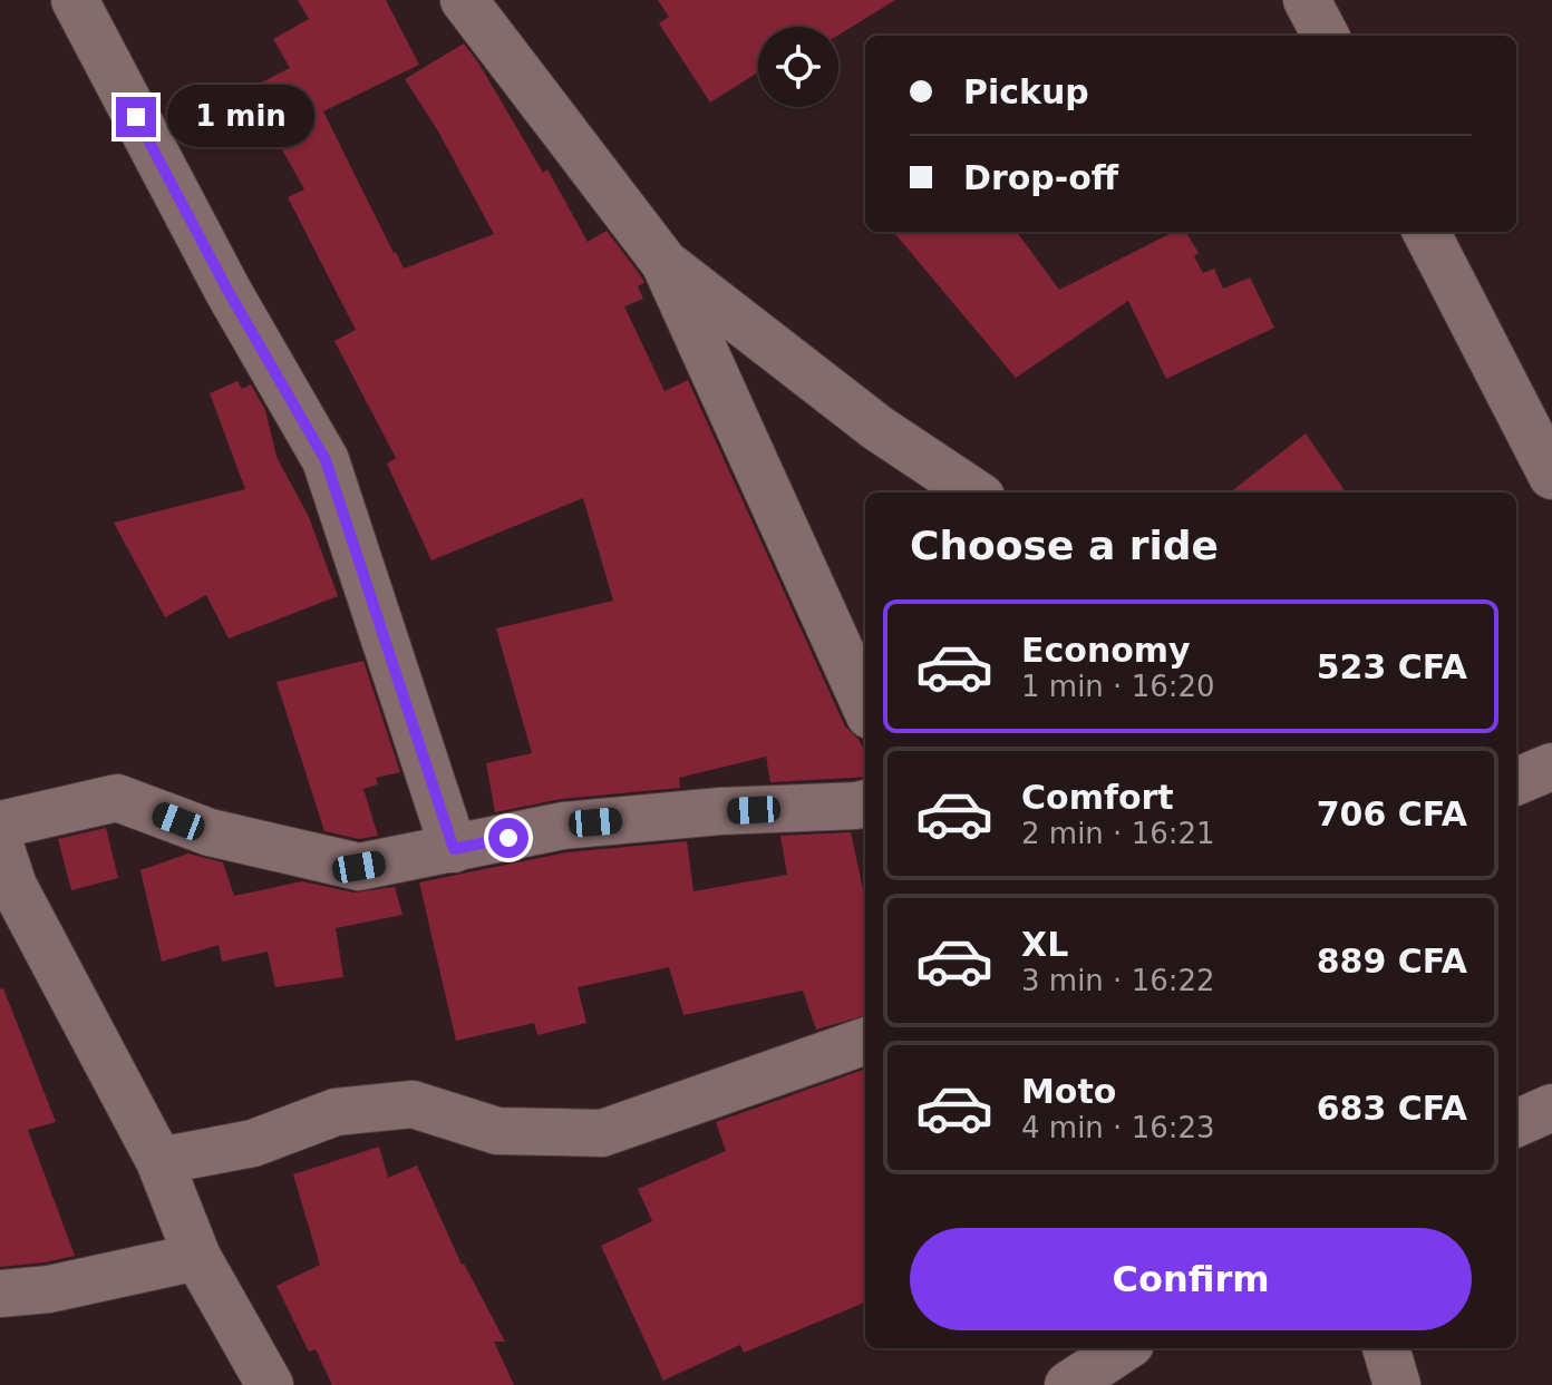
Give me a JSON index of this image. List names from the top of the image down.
{
  "page": {
    "banner": ["Pickup", "Drop-off"],
    "bubble": "1 min",
    "heading": "Choose a ride",
    "list": [
      {
        "name": "Economy",
        "note": "1 min · 16:20",
        "value": "523 CFA"
      },
      {
        "name": "Comfort",
        "note": "2 min · 16:21",
        "value": "706 CFA"
      },
      {
        "name": "XL",
        "note": "3 min · 16:22",
        "value": "889 CFA"
      },
      {
        "name": "Moto",
        "note": "4 min · 16:23",
        "value": "683 CFA"
      }
    ],
    "buttons": "Confirm"
  }
}
